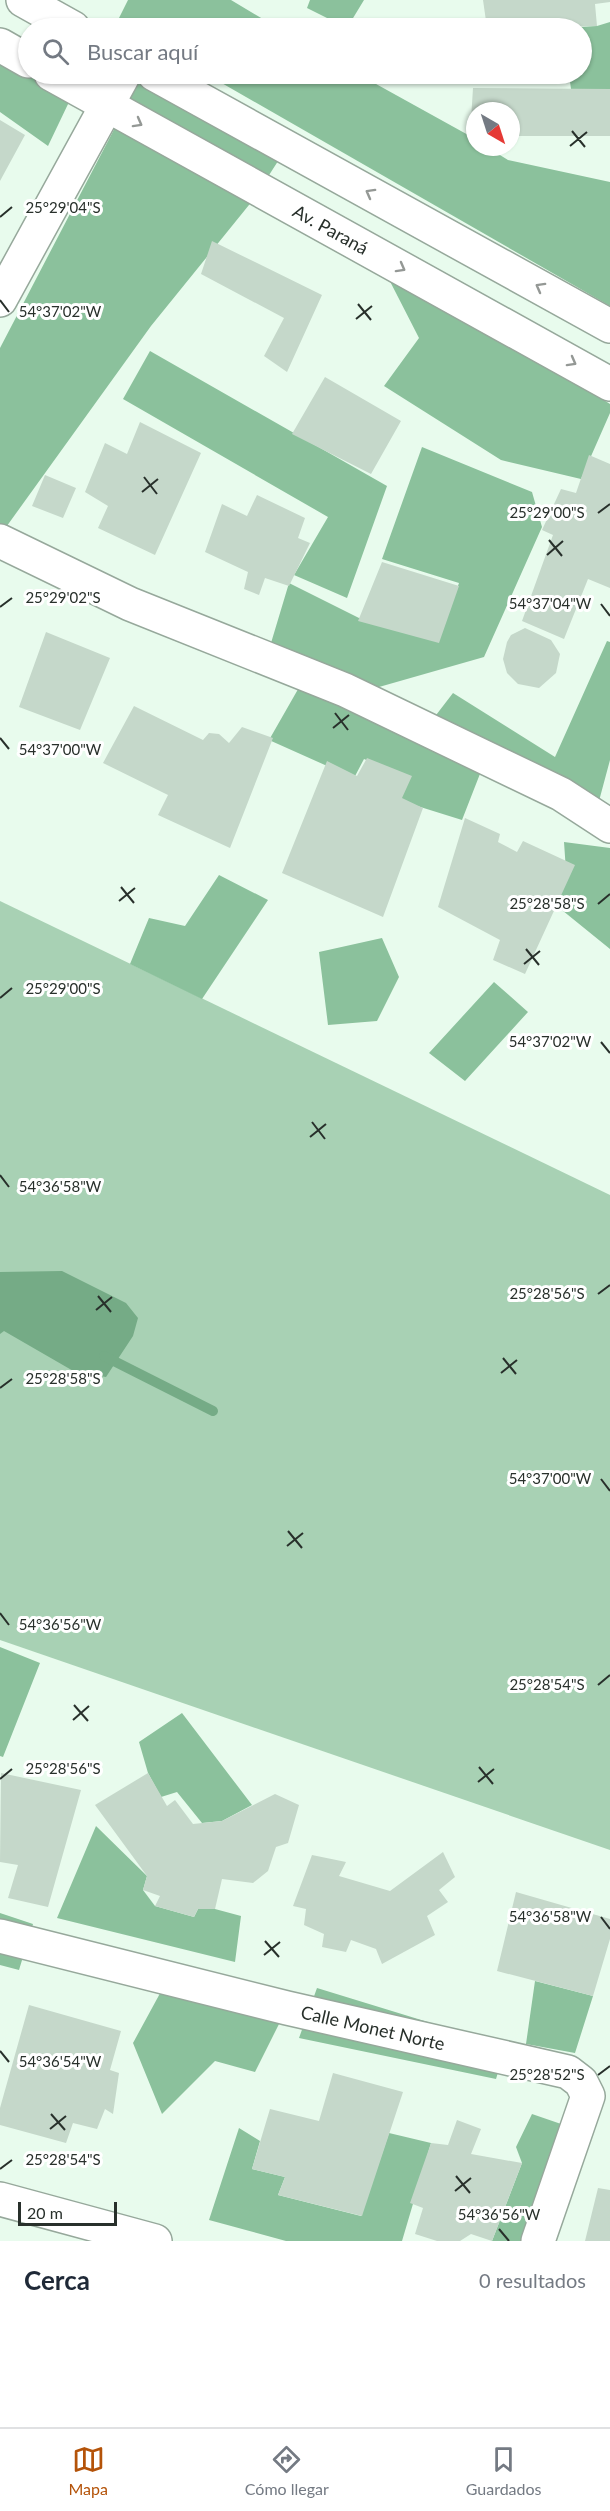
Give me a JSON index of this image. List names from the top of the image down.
{
  "streets": {
    "street": ["Av. Paraná", "Calle Monet Norte"]
  },
  "scale_bar": "20 m",
  "north": "bottom right",
  "page": {
    "search": "Buscar aquí",
    "scale": "20 m",
    "heading": ["Cerca", "0 resultados"],
    "nav": ["Mapa", "Cómo llegar", "Guardados"]
  },
  "coordinates": [
    "25°29'04\"S",
    "54°37'02\"W",
    "25°29'00\"S",
    "25°29'02\"S",
    "54°37'04\"W",
    "54°37'00\"W",
    "25°28'58\"S",
    "54°36'58\"W",
    "25°28'56\"S",
    "54°36'56\"W",
    "25°28'54\"S",
    "54°36'54\"W",
    "25°28'52\"S"
  ]
}
